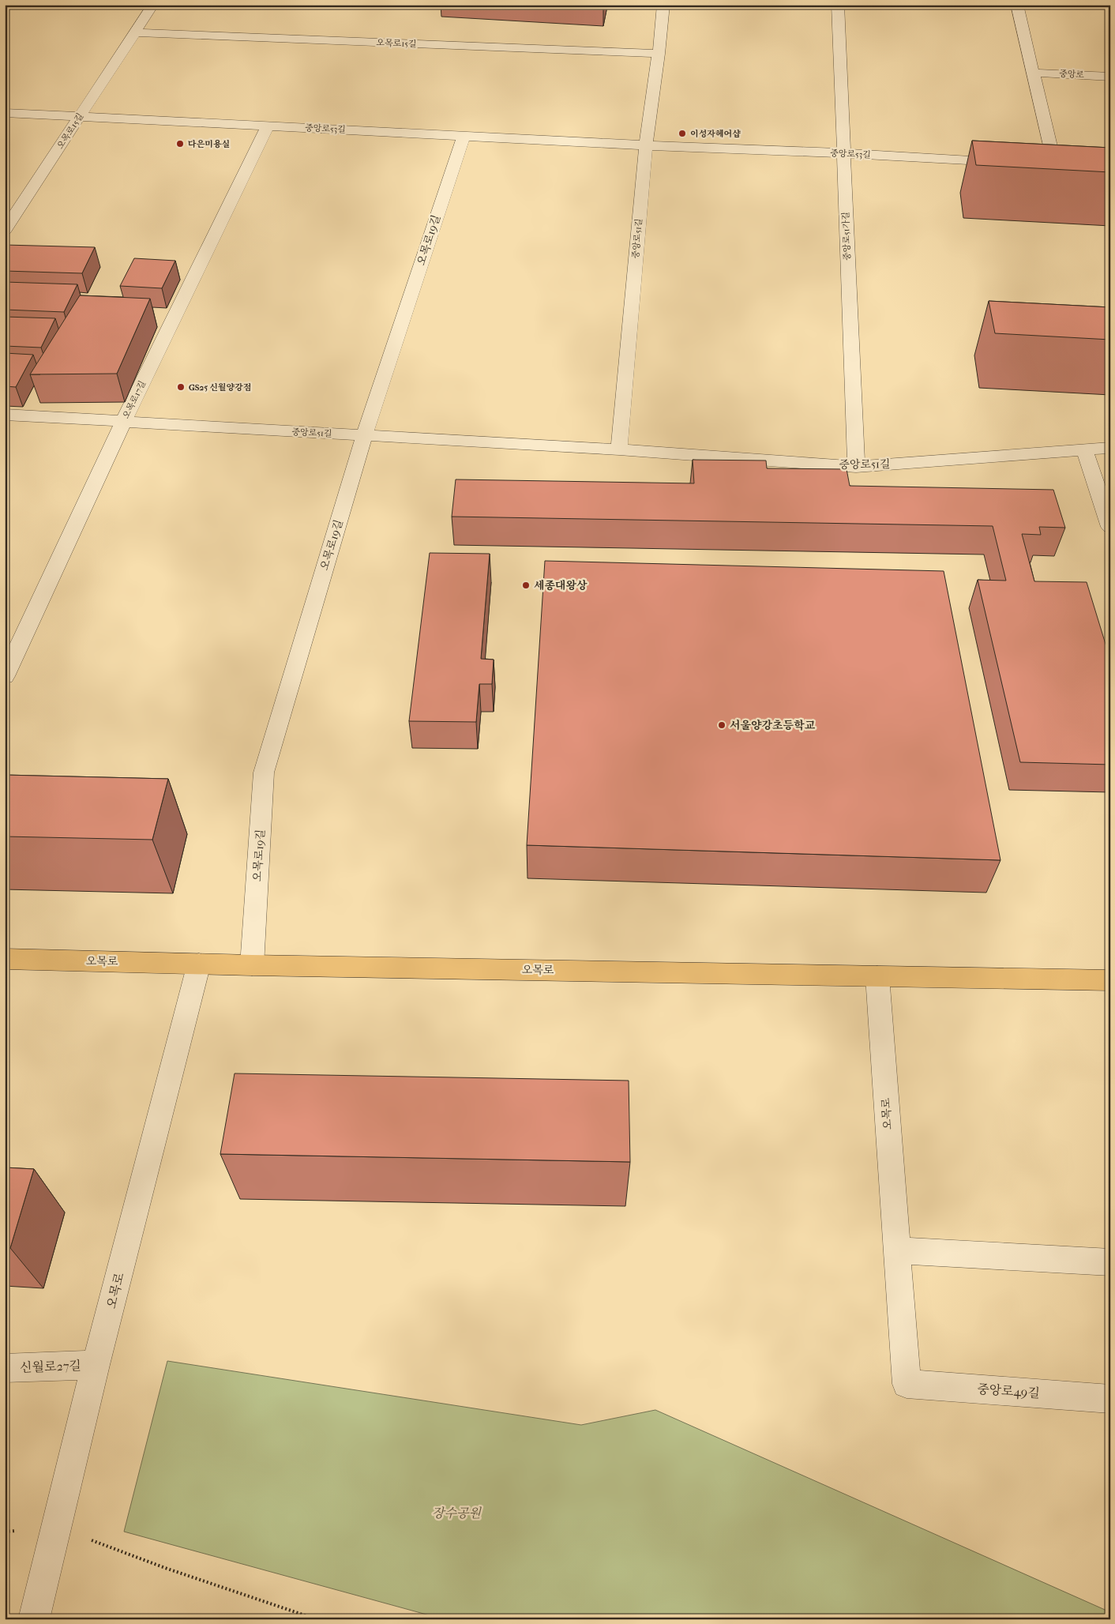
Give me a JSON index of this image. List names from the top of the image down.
{
  "streets": {
    "main road": ["오목로"],
    "street": [
      "오목로15길",
      "중앙로",
      "중앙로53길",
      "중앙로51가길",
      "중앙로51길",
      "오목로19길",
      "오목로17길",
      "신월로27길",
      "중앙로49길"
    ]
  },
  "crossings": [
    ["오목로15길", "중앙로53길"],
    ["중앙로53길", "중앙로51가길"],
    ["중앙로53길", "중앙로51길"],
    ["중앙로53길", "오목로19길"],
    ["중앙로53길", "오목로17길"],
    ["중앙로51가길", "중앙로51길"],
    ["중앙로51길", "오목로19길"],
    ["중앙로51길", "오목로17길"],
    ["오목로19길", "오목로"],
    ["오목로", "신월로27길"],
    ["오목로", "중앙로49길"]
  ],
  "parks": ["장수공원"],
  "places": [
    "이성자헤어샵",
    "다은미용실",
    "GS25 신월양강점",
    "세종대왕상",
    "서울양강초등학교"
  ]
}
